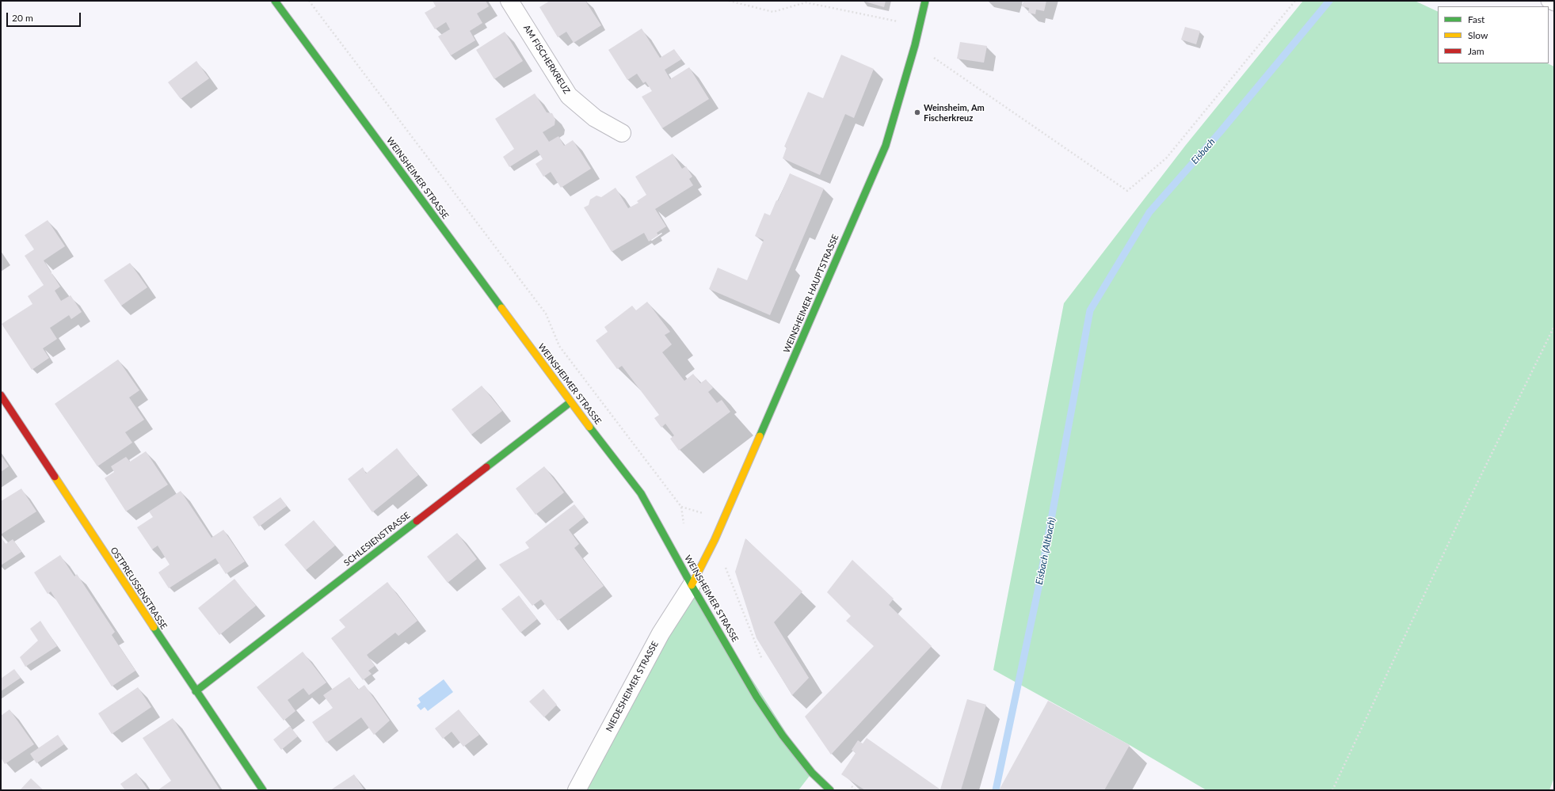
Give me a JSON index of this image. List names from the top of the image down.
{
  "streets": {
    "street": [
      "AM FISCHERKREUZ",
      "WEINSHEIMER STRASSE",
      "WEINSHEIMER HAUPTSTRASSE",
      "SCHLESIENSTRASSE",
      "OSTPREUSSENSTRASSE",
      "NIEDESHEIMER STRASSE"
    ]
  },
  "crossings": [
    ["WEINSHEIMER STRASSE", "WEINSHEIMER HAUPTSTRASSE"],
    ["WEINSHEIMER STRASSE", "SCHLESIENSTRASSE"],
    ["WEINSHEIMER STRASSE", "NIEDESHEIMER STRASSE"],
    ["WEINSHEIMER HAUPTSTRASSE", "NIEDESHEIMER STRASSE"],
    ["SCHLESIENSTRASSE", "OSTPREUSSENSTRASSE"]
  ],
  "water": ["Eisbach", "Eisbach (Altbach)"],
  "places": ["Weinsheim, Am Fischerkreuz"],
  "legend": ["Fast", "Slow", "Jam"],
  "scale_bar": "20 m"
}
